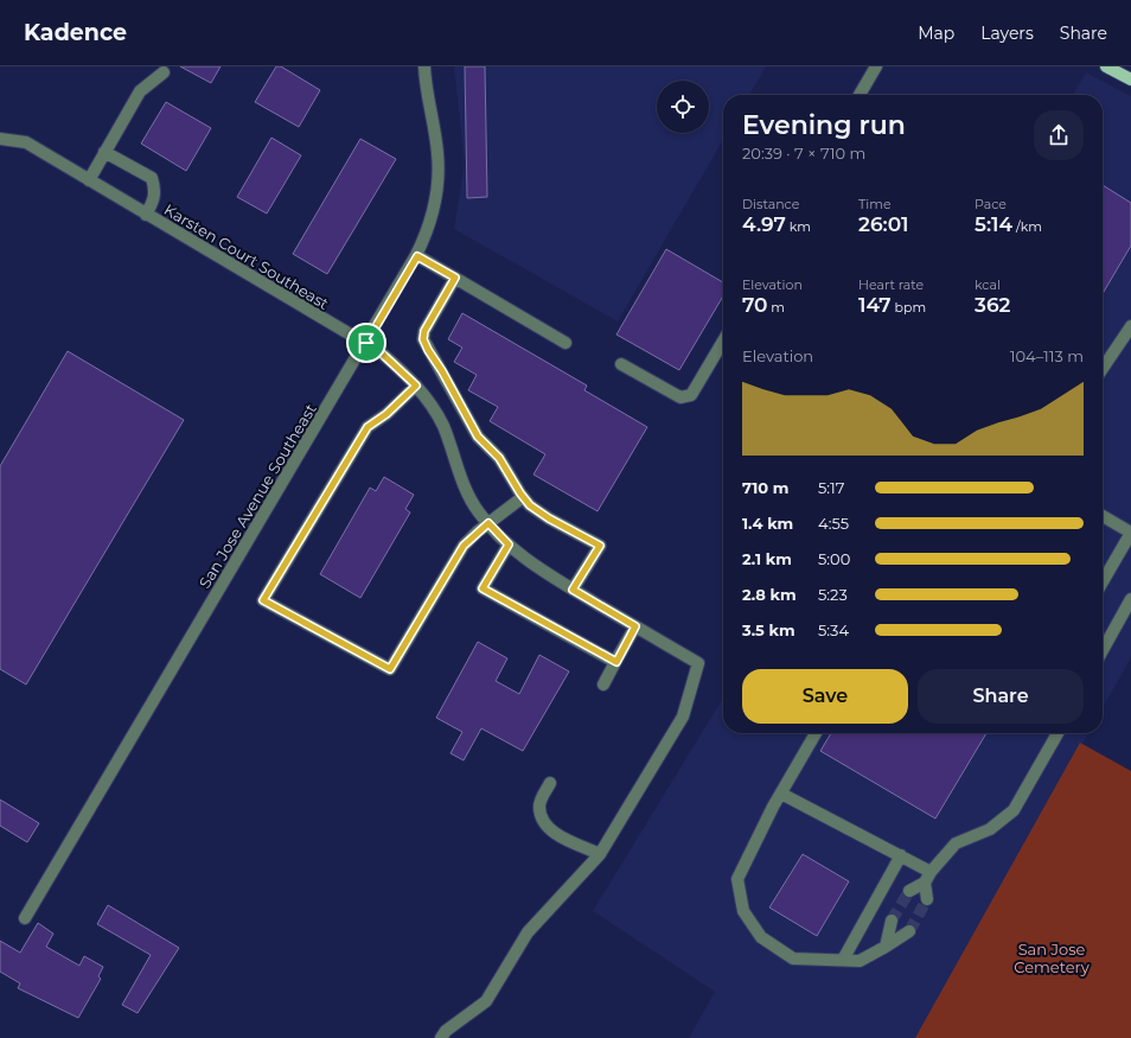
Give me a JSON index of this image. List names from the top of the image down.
{
  "streets": {
    "street": ["Karsten Court Southeast", "San Jose Avenue Southeast"]
  },
  "crossings": [
    ["Karsten Court Southeast", "San Jose Avenue Southeast"]
  ],
  "parks": ["San Jose Cemetery"],
  "page": {
    "header": "Kadence",
    "nav": ["Map", "Layers", "Share"],
    "heading": ["Evening run", "20:39 · 7 × 710 m"],
    "stats": [
      ["Distance", "4.97 km"],
      ["Time", "26:01"],
      ["Pace", "5:14 /km"],
      ["Elevation", "70 m"],
      ["Heart rate", "147 bpm"],
      ["kcal", "362"]
    ],
    "chart": ["Elevation", "104–113 m"],
    "list": [
      {
        "name": "710 m",
        "note": "5:17"
      },
      {
        "name": "1.4 km",
        "note": "4:55"
      },
      {
        "name": "2.1 km",
        "note": "5:00"
      },
      {
        "name": "2.8 km",
        "note": "5:23"
      },
      {
        "name": "3.5 km",
        "note": "5:34"
      }
    ],
    "buttons": ["Save", "Share"]
  }
}
